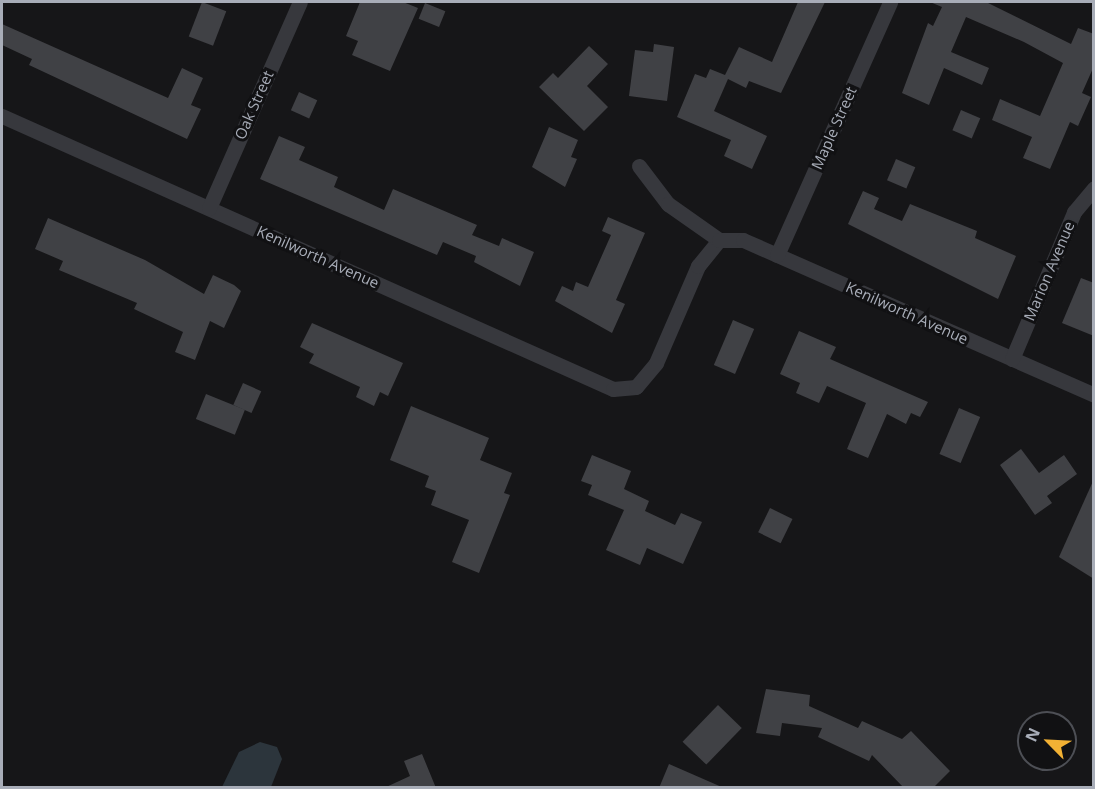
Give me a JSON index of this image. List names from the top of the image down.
{
  "streets": {
    "street": [
      "Oak Street",
      "Maple Street",
      "Kenilworth Avenue",
      "Marion Avenue"
    ]
  },
  "crossings": [
    ["Oak Street", "Kenilworth Avenue"],
    ["Maple Street", "Kenilworth Avenue"],
    ["Kenilworth Avenue", "Marion Avenue"]
  ],
  "north": "top left"
}
